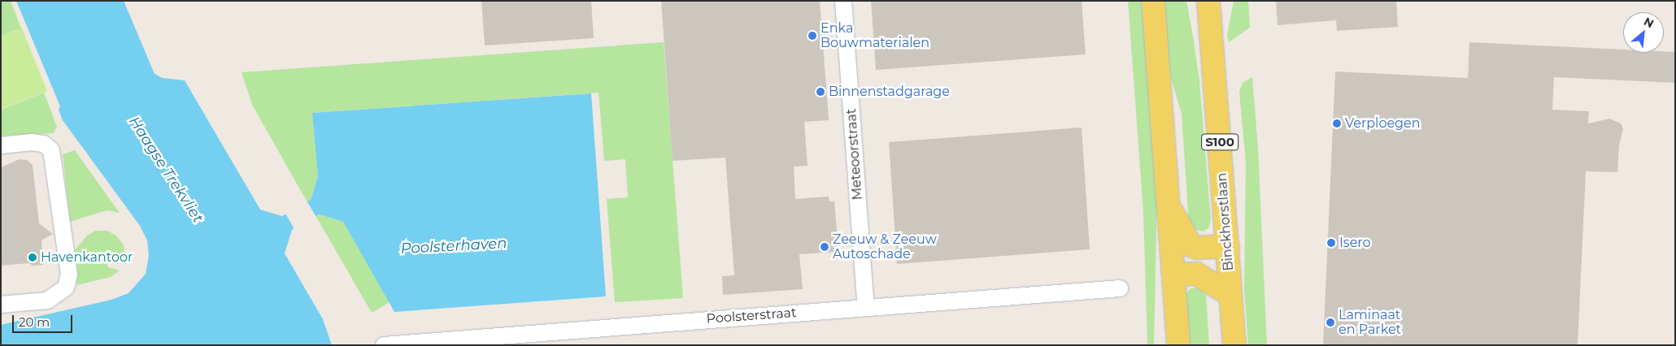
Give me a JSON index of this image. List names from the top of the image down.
{
  "streets": {
    "main road": ["S100", "Binckhorstlaan"],
    "street": ["Meteoorstraat", "Poolsterstraat"]
  },
  "crossings": [
    ["Meteoorstraat", "Poolsterstraat"]
  ],
  "water": ["Haagse Trekvliet", "Poolsterhaven"],
  "places": [
    "Enka Bouwmaterialen",
    "Binnenstadgarage",
    "Verploegen",
    "Isero",
    "Zeeuw & Zeeuw Autoschade",
    "Havenkantoor",
    "Laminaat en Parket"
  ],
  "scale_bar": "20 m",
  "north": "top right"
}
